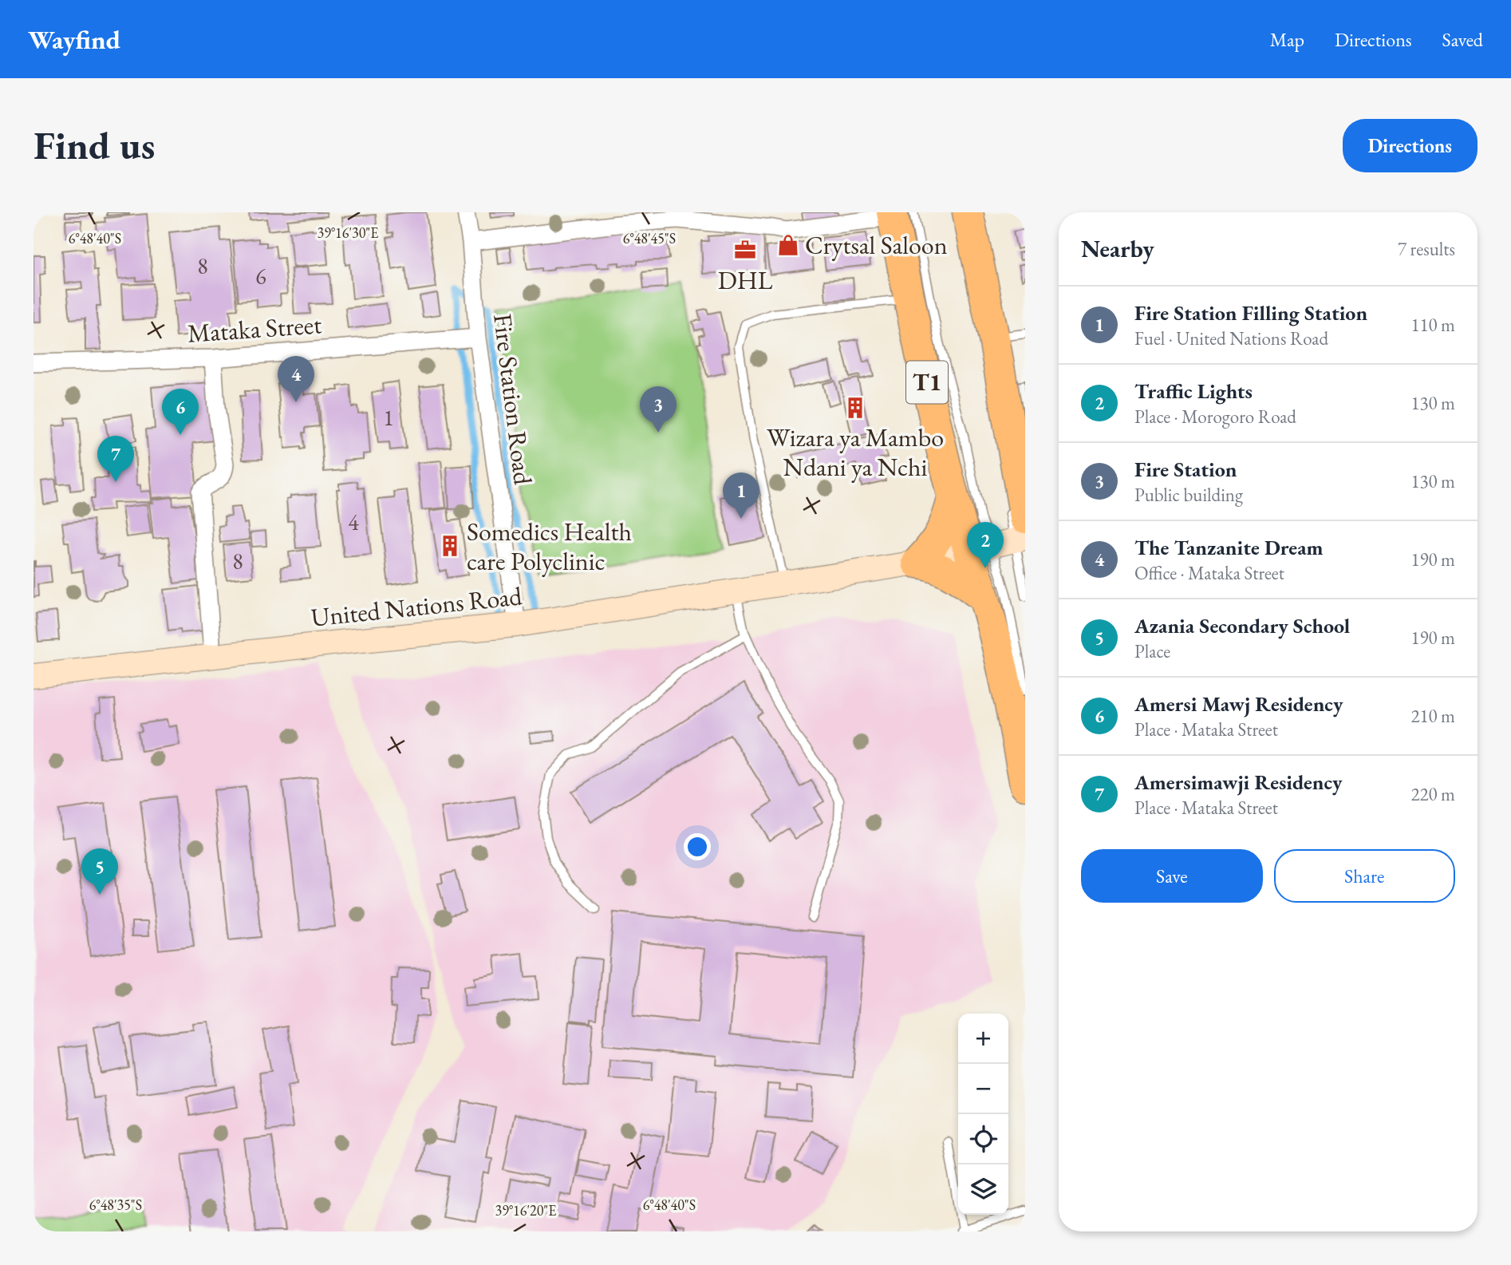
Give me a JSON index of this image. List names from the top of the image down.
{
  "streets": {
    "highway": ["T1"],
    "street": ["Mataka Street", "Fire Station Road", "United Nations Road"]
  },
  "crossings": [
    ["Mataka Street", "Fire Station Road"],
    ["T1", "United Nations Road"],
    ["Fire Station Road", "United Nations Road"]
  ],
  "places": {
    "shop": ["Crytsal Saloon"],
    "office": ["DHL"],
    "building": ["Wizara ya Mambo Ndani ya Nchi", "Somedics Health care Polyclinic"]
  },
  "house_numbers": [
    "8",
    "6",
    "1",
    "4",
    "8"
  ],
  "page": {
    "header": "Wayfind",
    "nav": ["Map", "Directions", "Saved"],
    "buttons": [
      "Directions",
      ["Save", "Share"]
    ],
    "title": "Find us",
    "heading": ["Nearby", "7 results"],
    "list": [
      {
        "mark": "1",
        "name": "Fire Station Filling Station",
        "note": "Fuel · United Nations Road",
        "value": "110 m"
      },
      {
        "mark": "2",
        "name": "Traffic Lights",
        "note": "Place · Morogoro Road",
        "value": "130 m"
      },
      {
        "mark": "3",
        "name": "Fire Station",
        "note": "Public building",
        "value": "130 m"
      },
      {
        "mark": "4",
        "name": "The Tanzanite Dream",
        "note": "Office · Mataka Street",
        "value": "190 m"
      },
      {
        "mark": "5",
        "name": "Azania Secondary School",
        "note": "Place",
        "value": "190 m"
      },
      {
        "mark": "6",
        "name": "Amersi Mawj Residency",
        "note": "Place · Mataka Street",
        "value": "210 m"
      },
      {
        "mark": "7",
        "name": "Amersimawji Residency",
        "note": "Place · Mataka Street",
        "value": "220 m"
      }
    ],
    "pins": [
      "4",
      "3",
      "6",
      "7",
      "1",
      "2",
      "5"
    ],
    "map_buttons": ["+", "−"]
  },
  "coordinates": [
    "39°16'30\"E",
    "6°48'40\"S",
    "6°48'45\"S",
    "6°48'35\"S",
    "39°16'20\"E"
  ]
}
